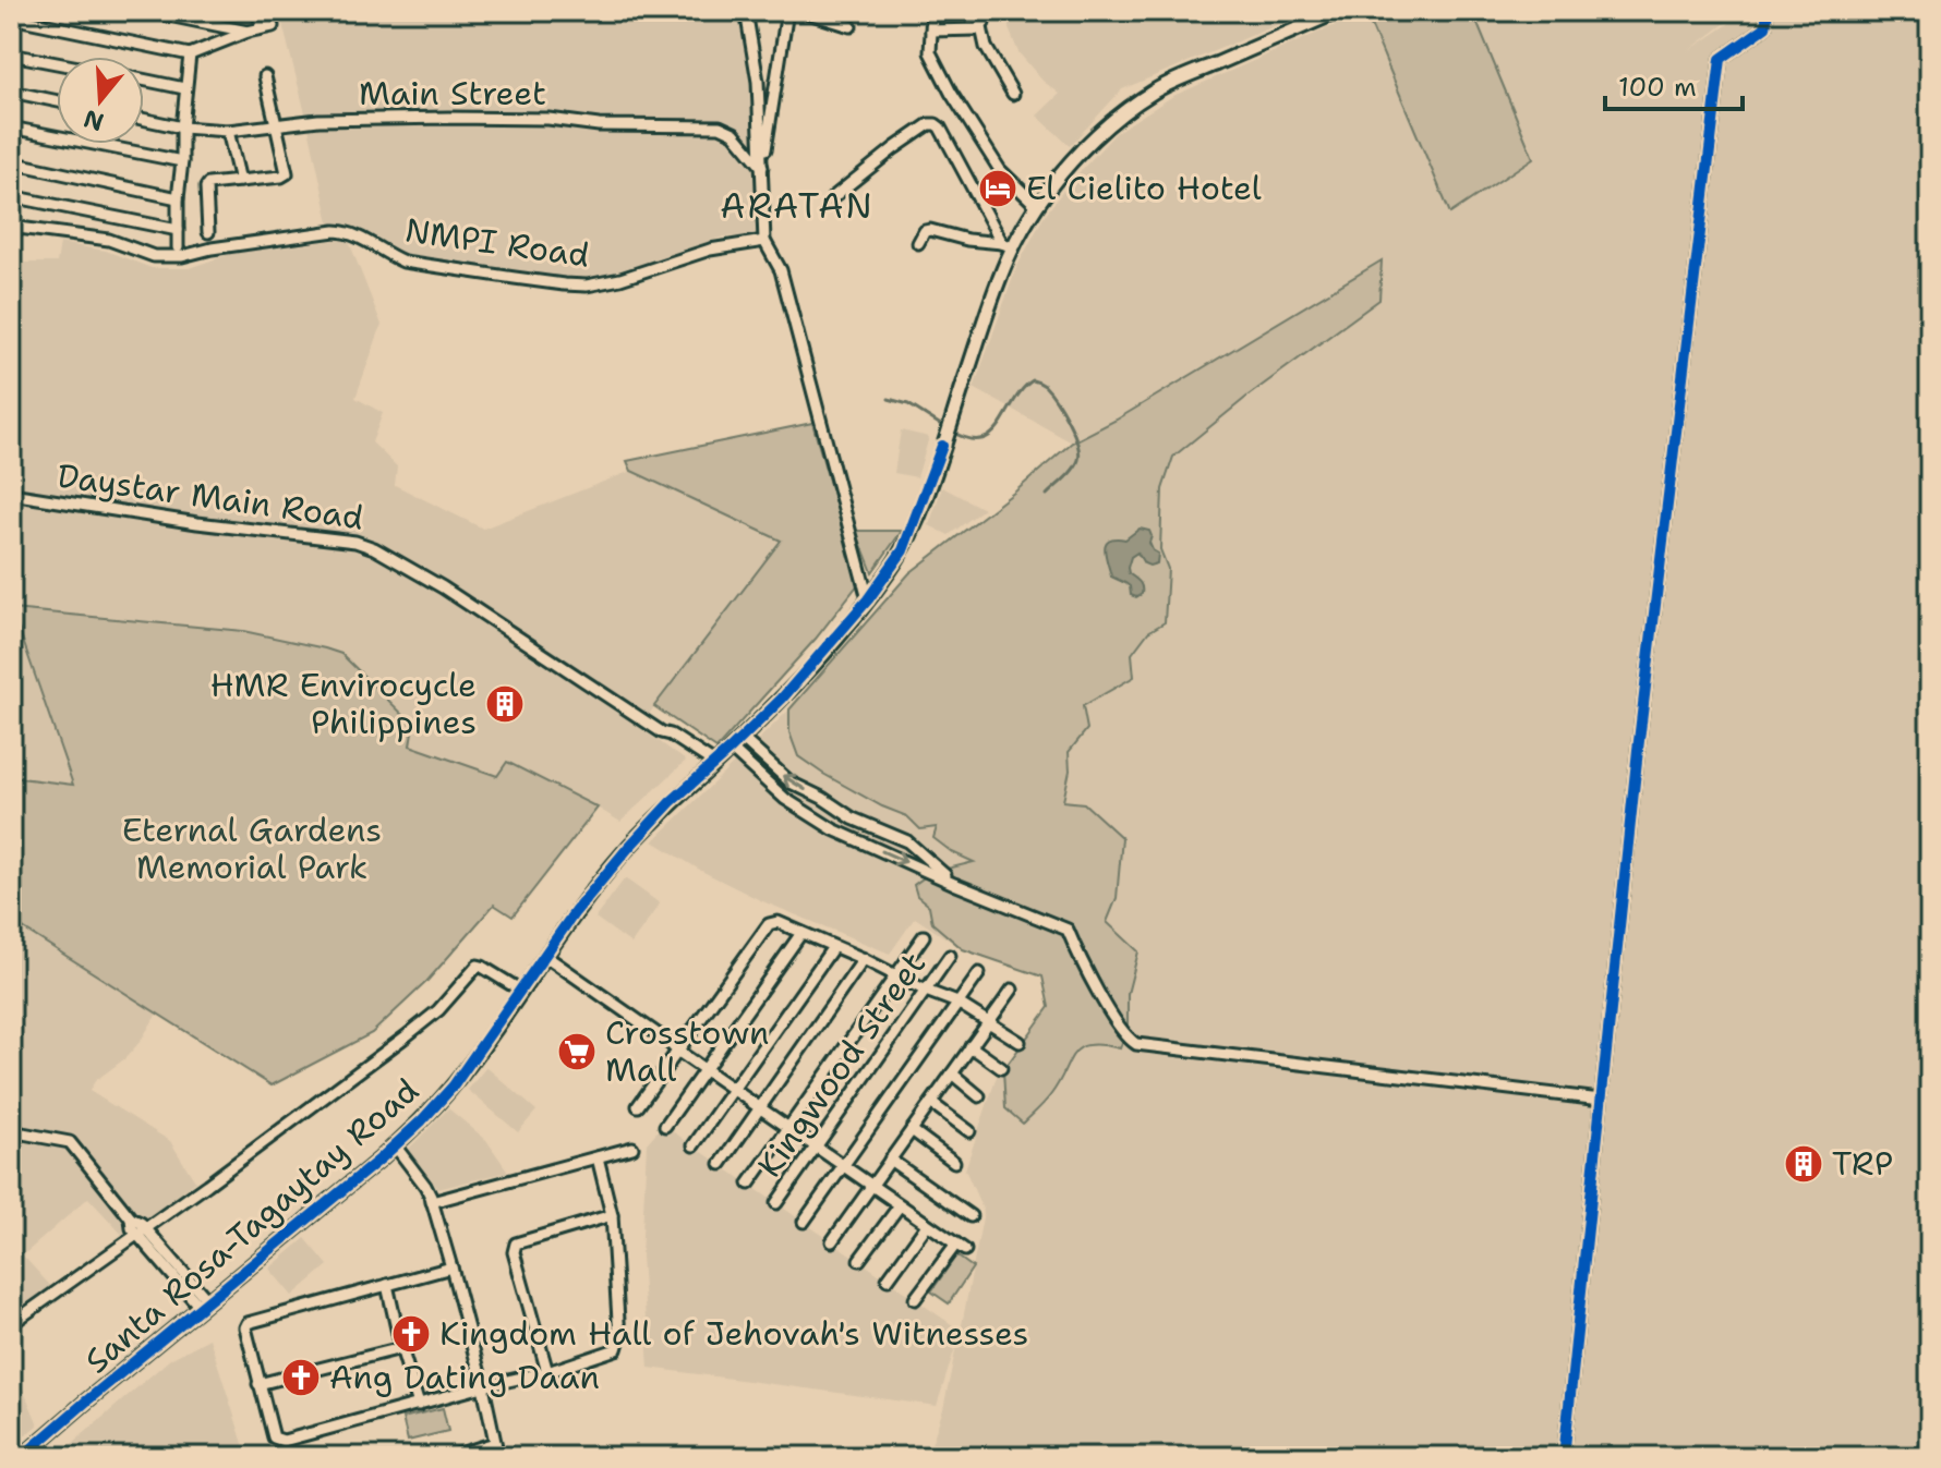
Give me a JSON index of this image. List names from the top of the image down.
{
  "streets": {
    "main road": ["Santa Rosa-Tagaytay Road"],
    "street": [
      "Main Street",
      "NMPI Road",
      "Daystar Main Road",
      "Kingwood Street"
    ]
  },
  "crossings": [
    ["Daystar Main Road", "Santa Rosa-Tagaytay Road"]
  ],
  "districts": ["ARATAN"],
  "parks": ["Eternal Gardens Memorial Park"],
  "places": {
    "hotel": ["El Cielito Hotel"],
    "building": ["HMR Envirocycle Philippines", "TRP"],
    "supermarket": ["Crosstown Mall"],
    "church": ["Kingdom Hall of Jehovah's Witnesses", "Ang Dating Daan"]
  },
  "scale_bar": "100 m",
  "north": "bottom"
}
